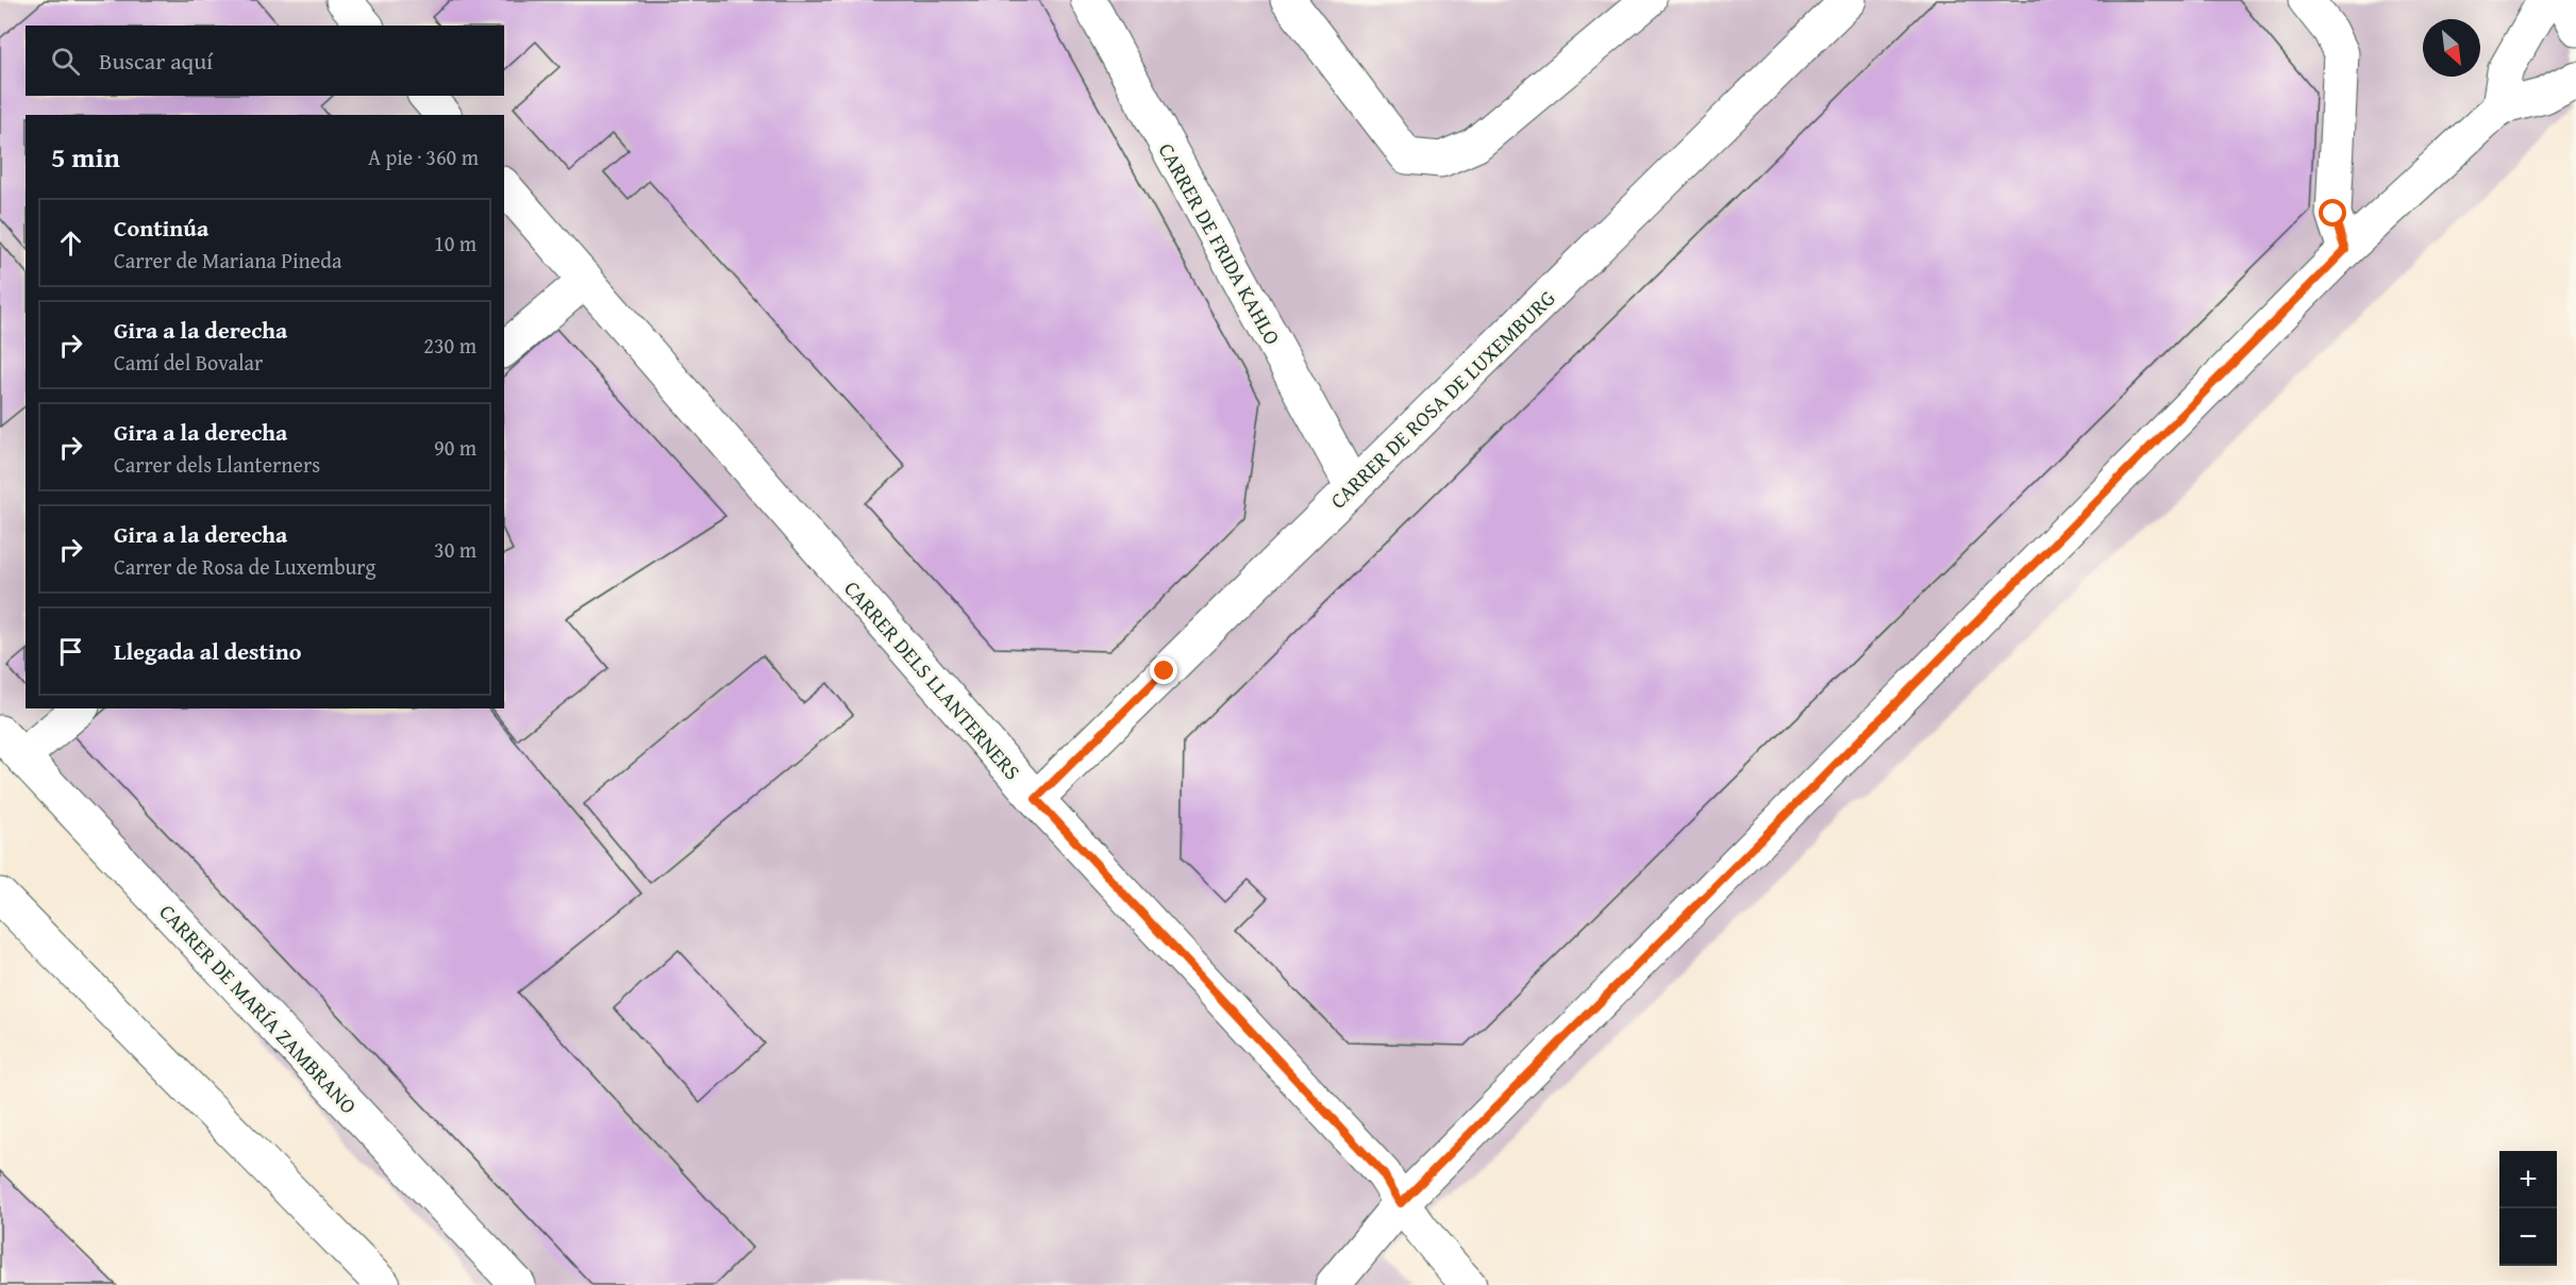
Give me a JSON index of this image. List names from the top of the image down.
{
  "streets": {
    "street": [
      "CARRER DE FRIDA KAHLO",
      "CARRER DE ROSA DE LUXEMBURG",
      "CARRER DELS LLANTERNERS",
      "CARRER DE MARÍA ZAMBRANO"
    ]
  },
  "crossings": [
    ["CARRER DE FRIDA KAHLO", "CARRER DE ROSA DE LUXEMBURG"],
    ["CARRER DE ROSA DE LUXEMBURG", "CARRER DELS LLANTERNERS"]
  ],
  "north": "bottom right",
  "page": {
    "search": "Buscar aquí",
    "heading": ["5 min", "A pie · 360 m"],
    "list": [
      ["Continúa", "Carrer de Mariana Pineda", "10 m"],
      ["Gira a la derecha", "Camí del Bovalar", "230 m"],
      ["Gira a la derecha", "Carrer dels Llanterners", "90 m"],
      ["Gira a la derecha", "Carrer de Rosa de Luxemburg", "30 m"],
      "Llegada al destino"
    ],
    "map_buttons": ["+", "−"]
  }
}
